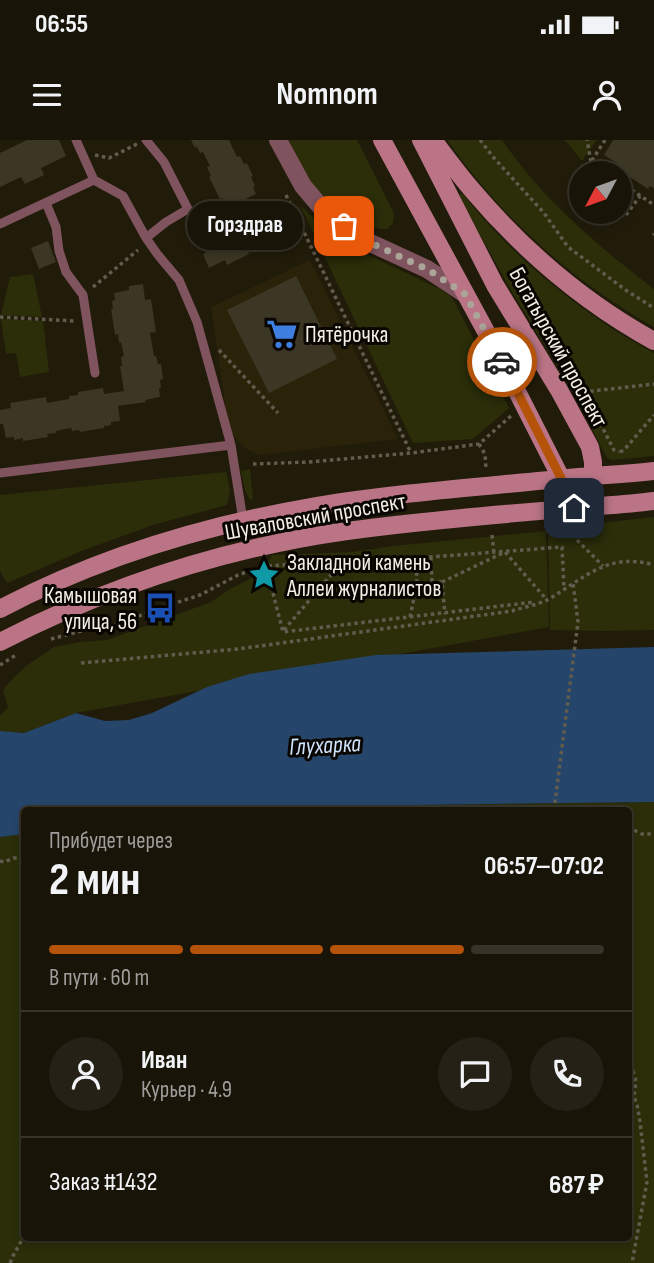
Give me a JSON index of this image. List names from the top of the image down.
{
  "streets": {
    "main road": ["Богатырский проспект", "Шуваловский проспект"]
  },
  "crossings": [
    ["Богатырский проспект", "Шуваловский проспект"]
  ],
  "water": ["Глухарка"],
  "places": {
    "other": ["Горздрав"],
    "supermarket": ["Пятёрочка"],
    "place": ["Закладной камень Аллеи журналистов"],
    "bus stop": ["Камышовая улица, 56"]
  },
  "north": "bottom left",
  "page": {
    "status": "06:55",
    "header": "Nomnom",
    "bubble": "Горздрав",
    "heading": ["2 мин", "Прибудет через", "06:57–07:02"],
    "panel": [
      "Иван",
      "Курьер · 4.9",
      "Заказ #1432",
      "687 ₽"
    ],
    "bar": "В пути · 60 m"
  }
}
